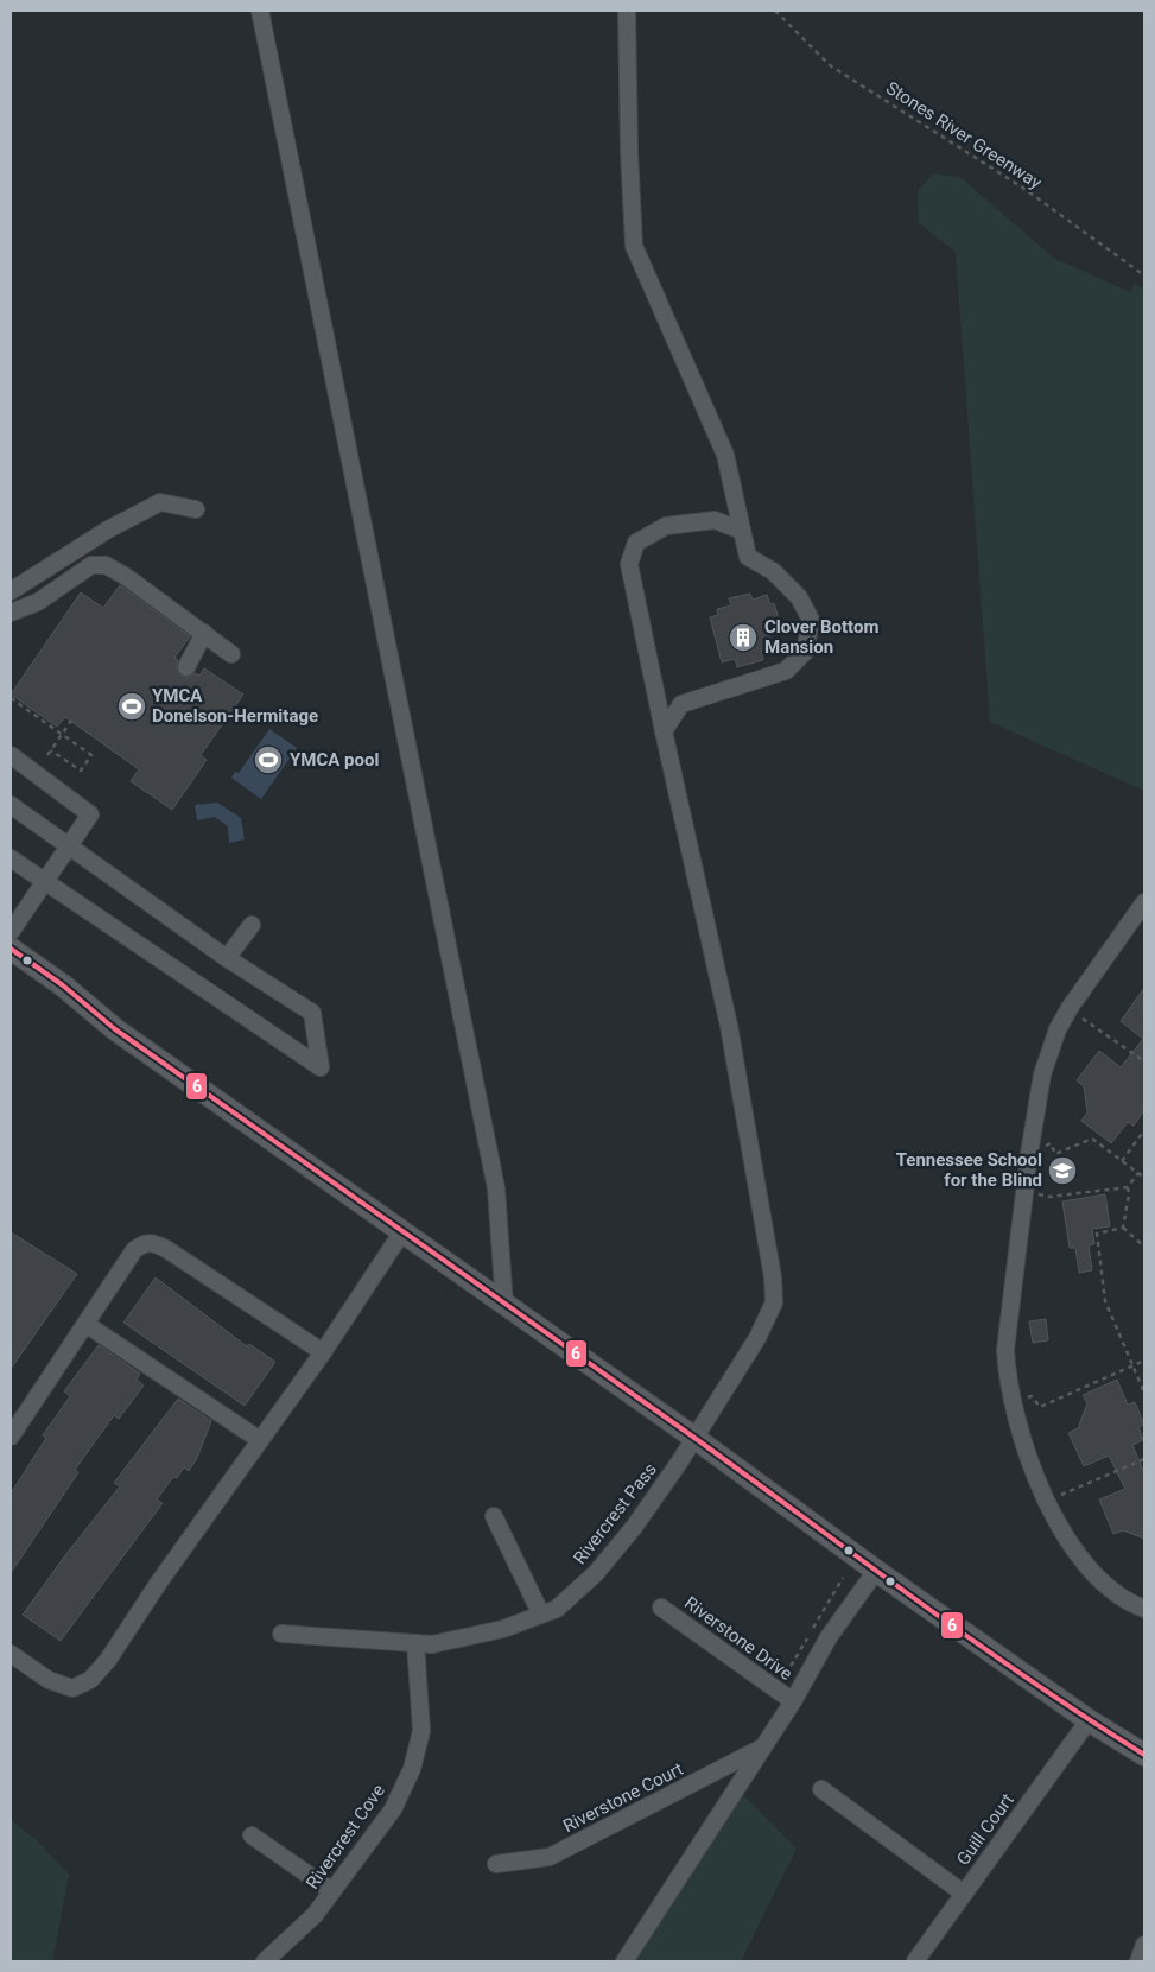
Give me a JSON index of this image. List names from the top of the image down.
{
  "streets": {
    "street": [
      "Rivercrest Pass",
      "Riverstone Drive",
      "Riverstone Court",
      "Guill Court",
      "Rivercrest Cove"
    ],
    "path": ["Stones River Greenway"]
  },
  "crossings": [
    ["Rivercrest Pass", "Rivercrest Cove"],
    ["Riverstone Drive", "Riverstone Court"]
  ],
  "places": {
    "building": ["Clover Bottom Mansion"],
    "sports": ["YMCA Donelson-Hermitage", "YMCA pool"],
    "school or university": ["Tennessee School for the Blind"]
  },
  "lines": ["transit line 6"]
}
